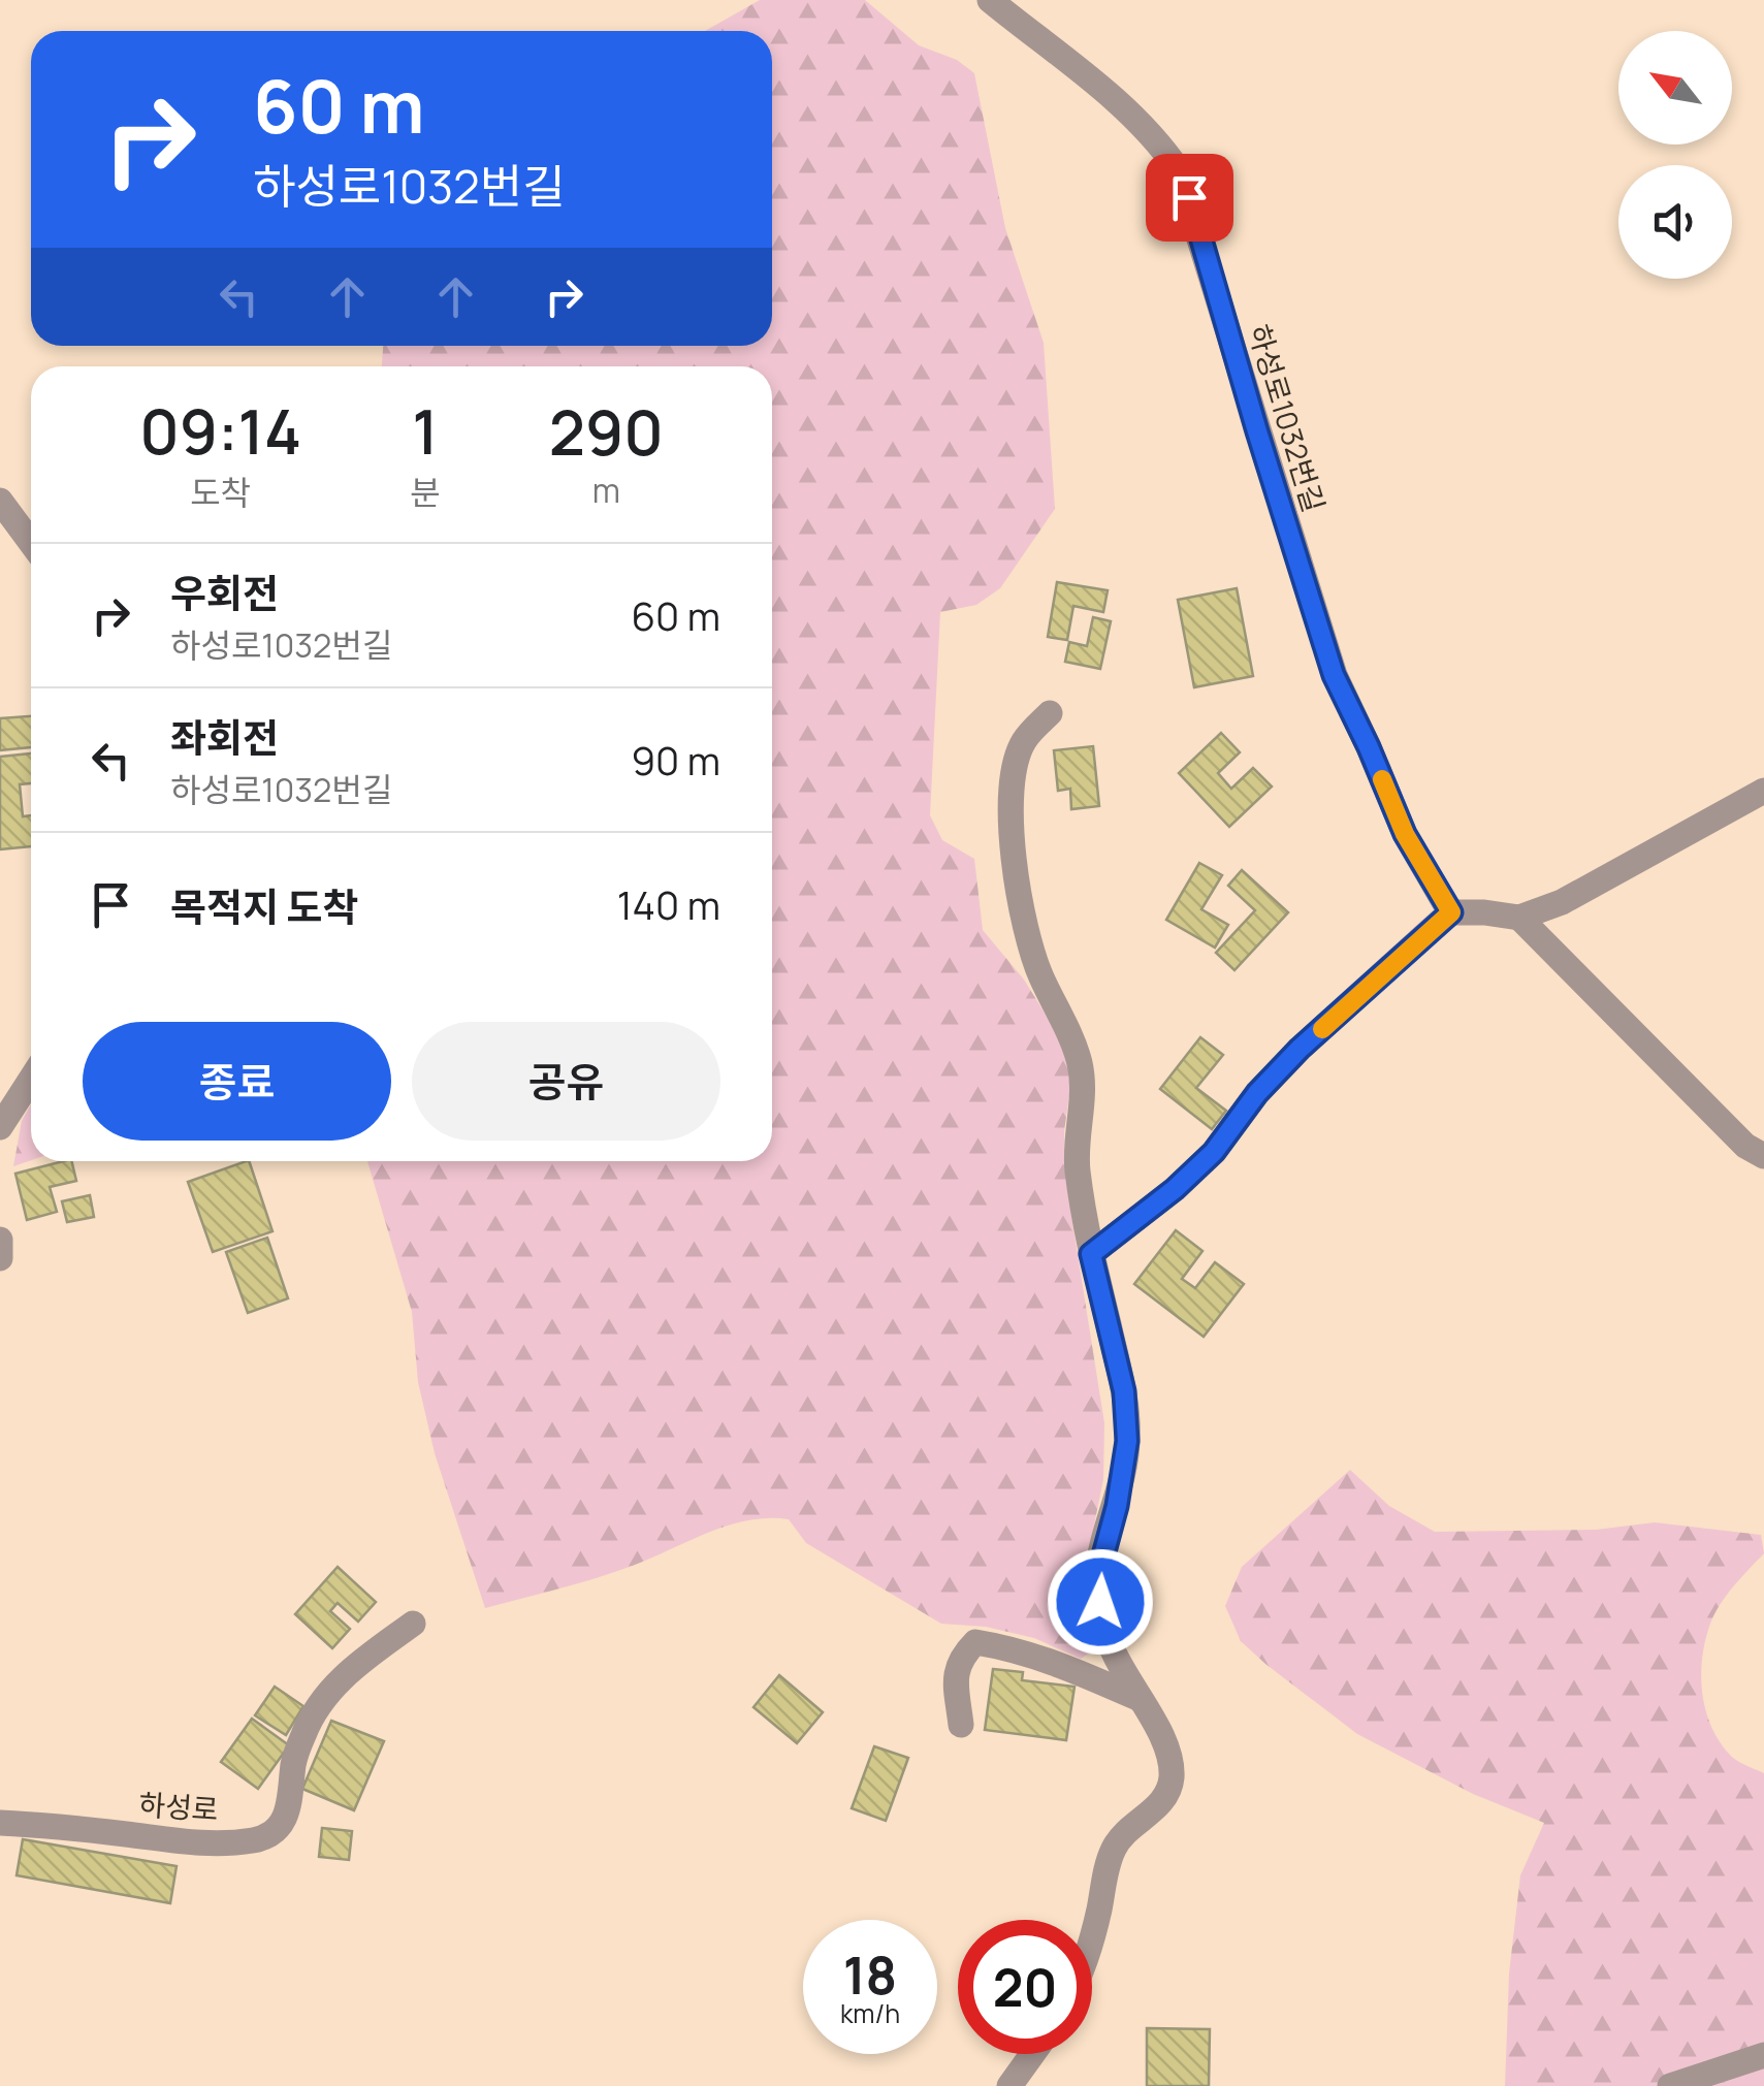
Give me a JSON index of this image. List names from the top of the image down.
{
  "streets": {
    "lane": ["하성로1032번길", "하성로"]
  },
  "north": "top left",
  "page": {
    "turn": ["60 m", "하성로1032번길"],
    "eta": [
      "09:14",
      "도착",
      "1",
      "분",
      "290",
      "m"
    ],
    "list": [
      {
        "name": "우회전",
        "note": "하성로1032번길",
        "value": "60 m"
      },
      {
        "name": "좌회전",
        "note": "하성로1032번길",
        "value": "90 m"
      },
      {
        "name": "목적지 도착",
        "value": "140 m"
      }
    ],
    "buttons": ["종료", "공유"],
    "speed": "18 km/h",
    "limit": "20"
  }
}
